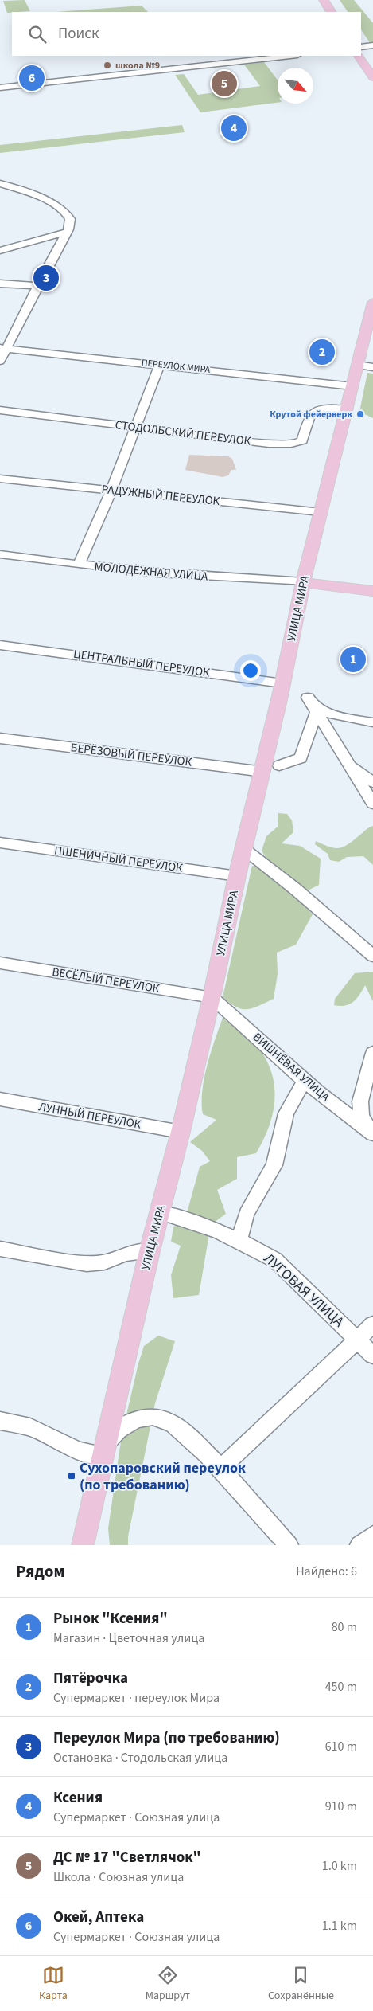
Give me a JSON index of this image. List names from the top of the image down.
{
  "streets": {
    "main road": ["УЛИЦА МИРА"],
    "street": [
      "ПЕРЕУЛОК МИРА",
      "СТОДОЛЬСКИЙ ПЕРЕУЛОК",
      "РАДУЖНЫЙ ПЕРЕУЛОК",
      "МОЛОДЁЖНАЯ УЛИЦА",
      "ЦЕНТРАЛЬНЫЙ ПЕРЕУЛОК",
      "БЕРЁЗОВЫЙ ПЕРЕУЛОК",
      "ПШЕНИЧНЫЙ ПЕРЕУЛОК",
      "ВЕСЁЛЫЙ ПЕРЕУЛОК",
      "ВИШНЁВАЯ УЛИЦА",
      "ЛУННЫЙ ПЕРЕУЛОК",
      "ЛУГОВАЯ УЛИЦА"
    ]
  },
  "crossings": [
    ["ПЕРЕУЛОК МИРА", "УЛИЦА МИРА"],
    ["СТОДОЛЬСКИЙ ПЕРЕУЛОК", "УЛИЦА МИРА"],
    ["РАДУЖНЫЙ ПЕРЕУЛОК", "УЛИЦА МИРА"],
    ["МОЛОДЁЖНАЯ УЛИЦА", "УЛИЦА МИРА"],
    ["УЛИЦА МИРА", "ЦЕНТРАЛЬНЫЙ ПЕРЕУЛОК"],
    ["УЛИЦА МИРА", "БЕРЁЗОВЫЙ ПЕРЕУЛОК"],
    ["УЛИЦА МИРА", "ПШЕНИЧНЫЙ ПЕРЕУЛОК"],
    ["УЛИЦА МИРА", "ВЕСЁЛЫЙ ПЕРЕУЛОК"],
    ["УЛИЦА МИРА", "ВИШНЁВАЯ УЛИЦА"],
    ["УЛИЦА МИРА", "ЛУННЫЙ ПЕРЕУЛОК"],
    ["УЛИЦА МИРА", "ЛУГОВАЯ УЛИЦА"],
    ["ВЕСЁЛЫЙ ПЕРЕУЛОК", "ВИШНЁВАЯ УЛИЦА"]
  ],
  "places": {
    "other": ["школа №9", "Крутой фейерверк"],
    "transit": ["Сухопаровский переулок (по требованию)"]
  },
  "north": "bottom right",
  "page": {
    "search": "Поиск",
    "pins": [
      "6",
      "5",
      "4",
      "3",
      "2",
      "1"
    ],
    "heading": ["Рядом", "Найдено: 6"],
    "list": [
      {
        "mark": "1",
        "name": "Рынок \"Ксения\"",
        "note": "Магазин · Цветочная улица",
        "value": "80 m"
      },
      {
        "mark": "2",
        "name": "Пятёрочка",
        "note": "Супермаркет · переулок Мира",
        "value": "450 m"
      },
      {
        "mark": "3",
        "name": "Переулок Мира (по требованию)",
        "note": "Остановка · Стодольская улица",
        "value": "610 m"
      },
      {
        "mark": "4",
        "name": "Ксения",
        "note": "Супермаркет · Союзная улица",
        "value": "910 m"
      },
      {
        "mark": "5",
        "name": "ДС № 17 \"Светлячок\"",
        "note": "Школа · Союзная улица",
        "value": "1.0 km"
      },
      {
        "mark": "6",
        "name": "Окей, Аптека",
        "note": "Супермаркет · Союзная улица",
        "value": "1.1 km"
      }
    ],
    "nav": ["Карта", "Маршрут", "Сохранённые"]
  }
}
